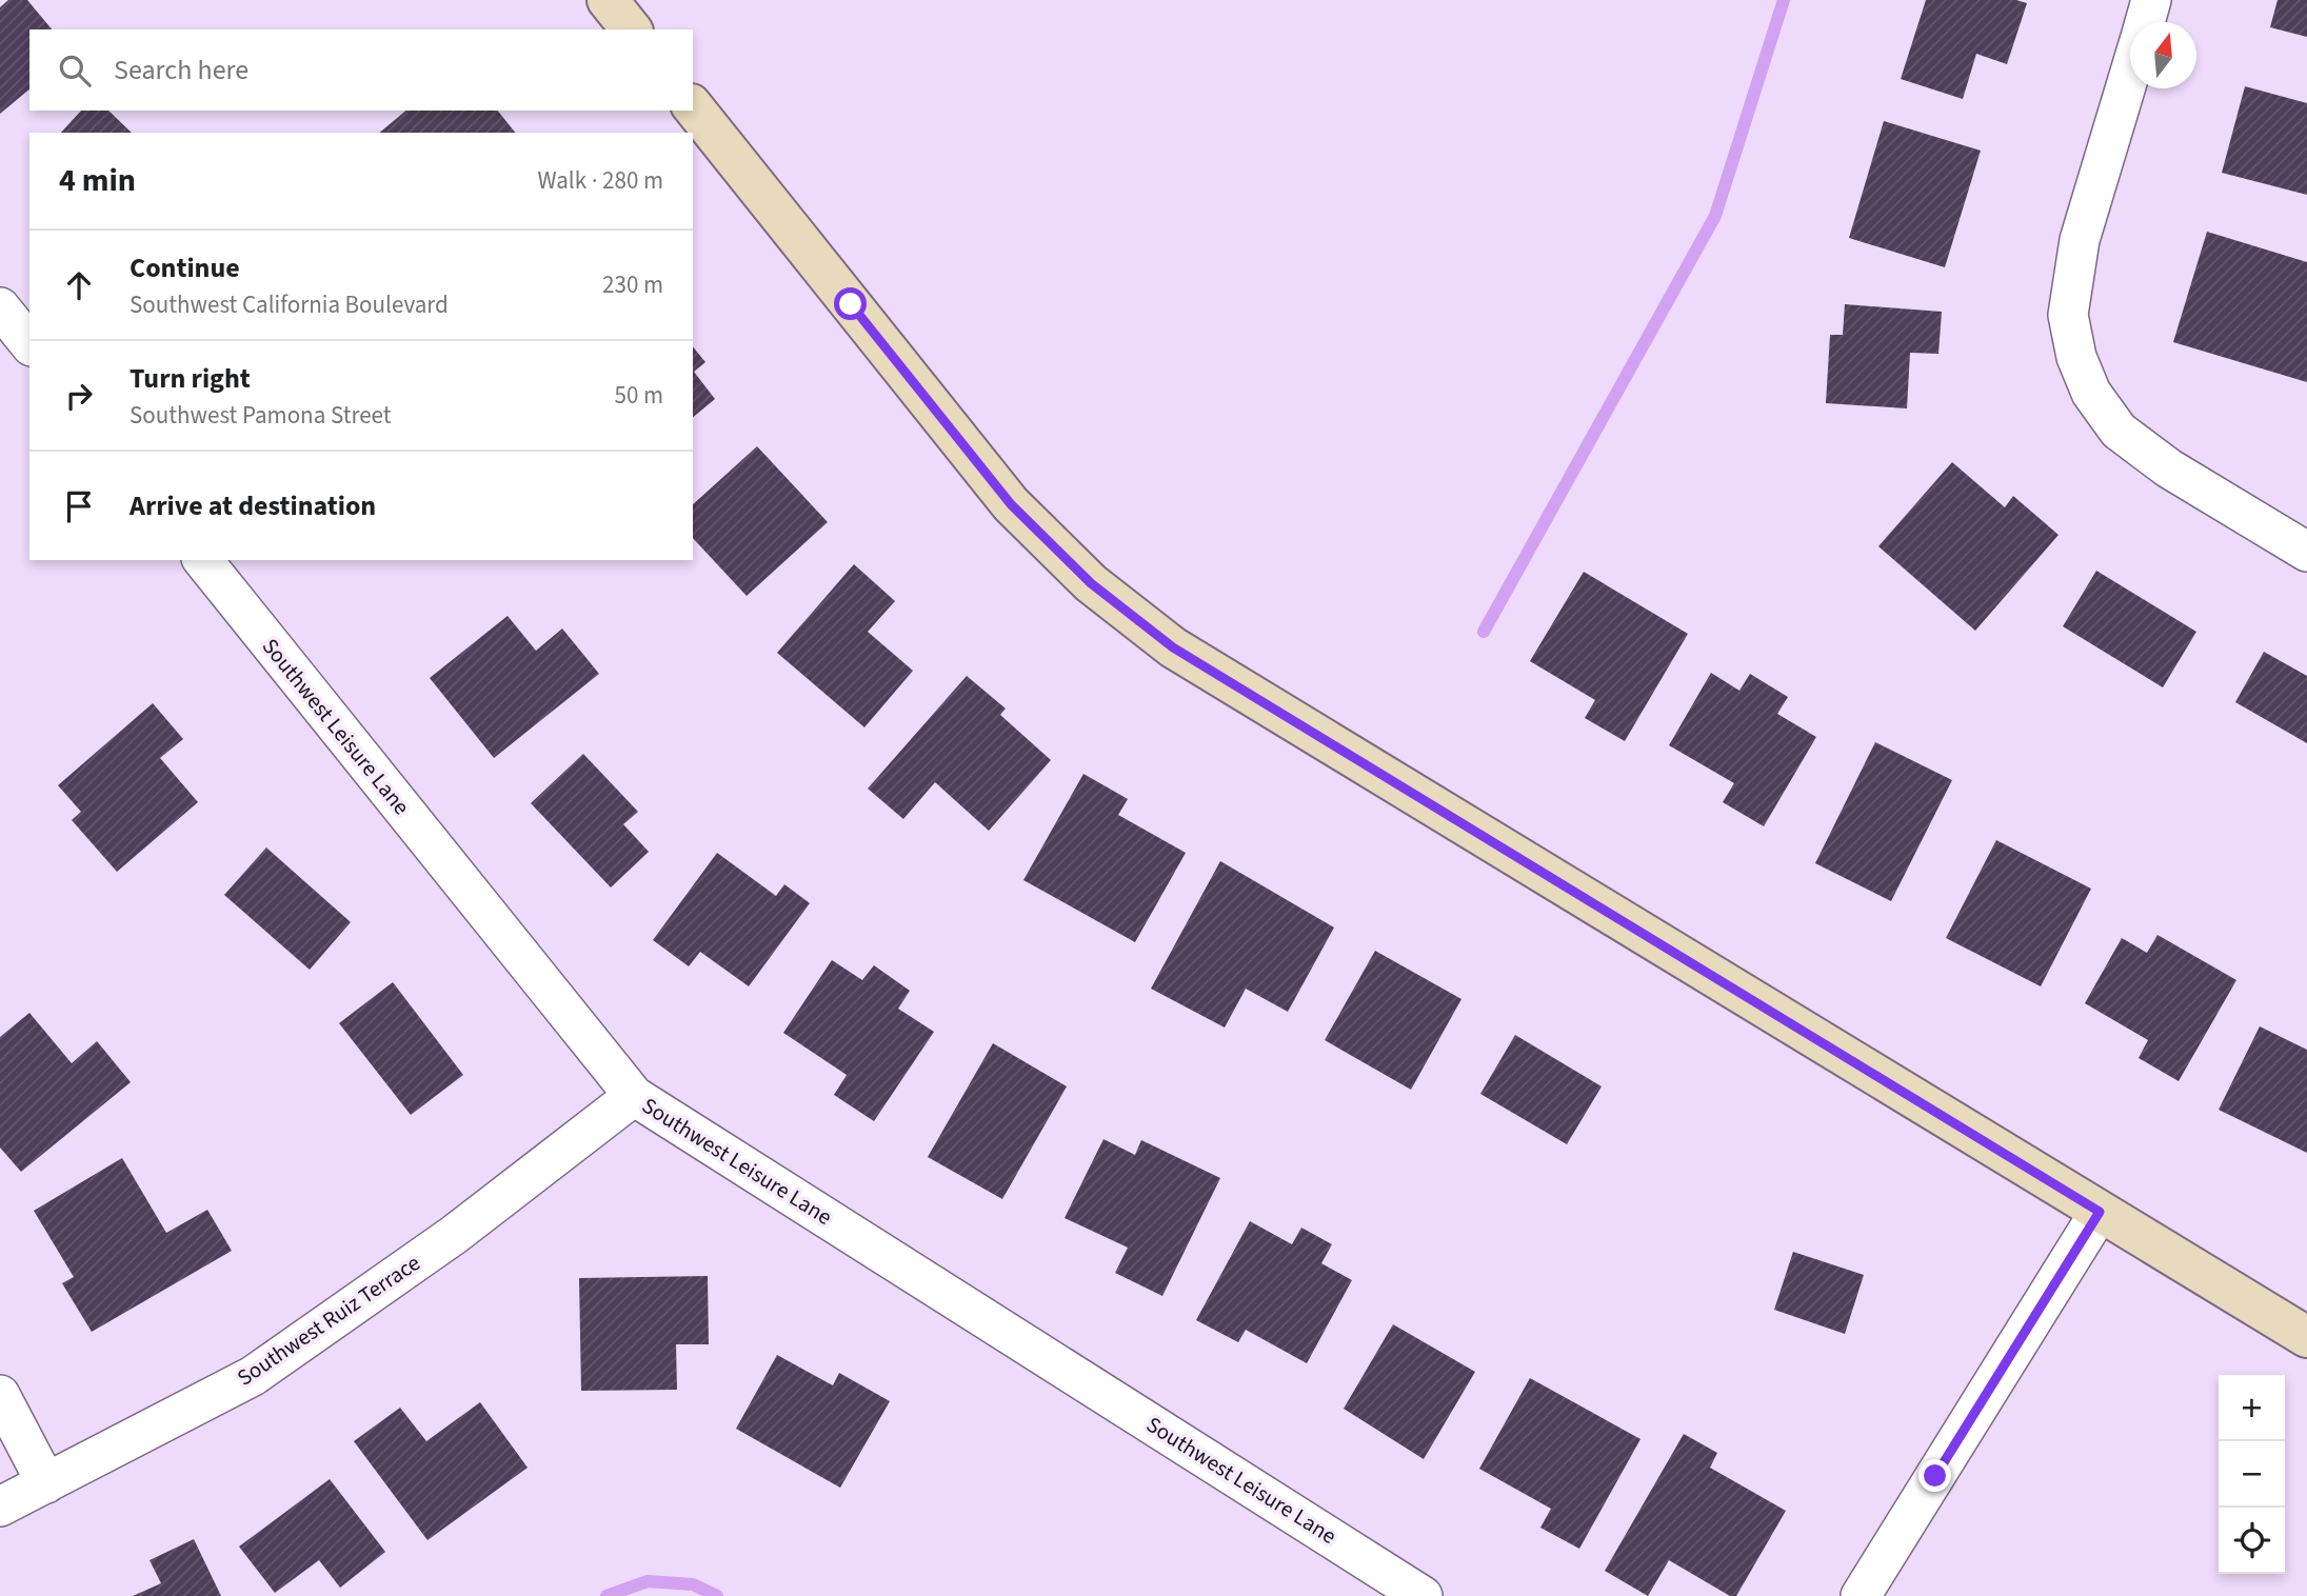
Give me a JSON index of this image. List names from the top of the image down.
{
  "streets": {
    "street": ["Southwest Leisure Lane", "Southwest Ruiz Terrace"]
  },
  "crossings": [
    ["Southwest Leisure Lane", "Southwest Ruiz Terrace"]
  ],
  "north": "top",
  "page": {
    "search": "Search here",
    "heading": ["4 min", "Walk · 280 m"],
    "list": [
      ["Continue", "Southwest California Boulevard", "230 m"],
      ["Turn right", "Southwest Pamona Street", "50 m"],
      "Arrive at destination"
    ],
    "map_buttons": ["+", "−"]
  }
}
